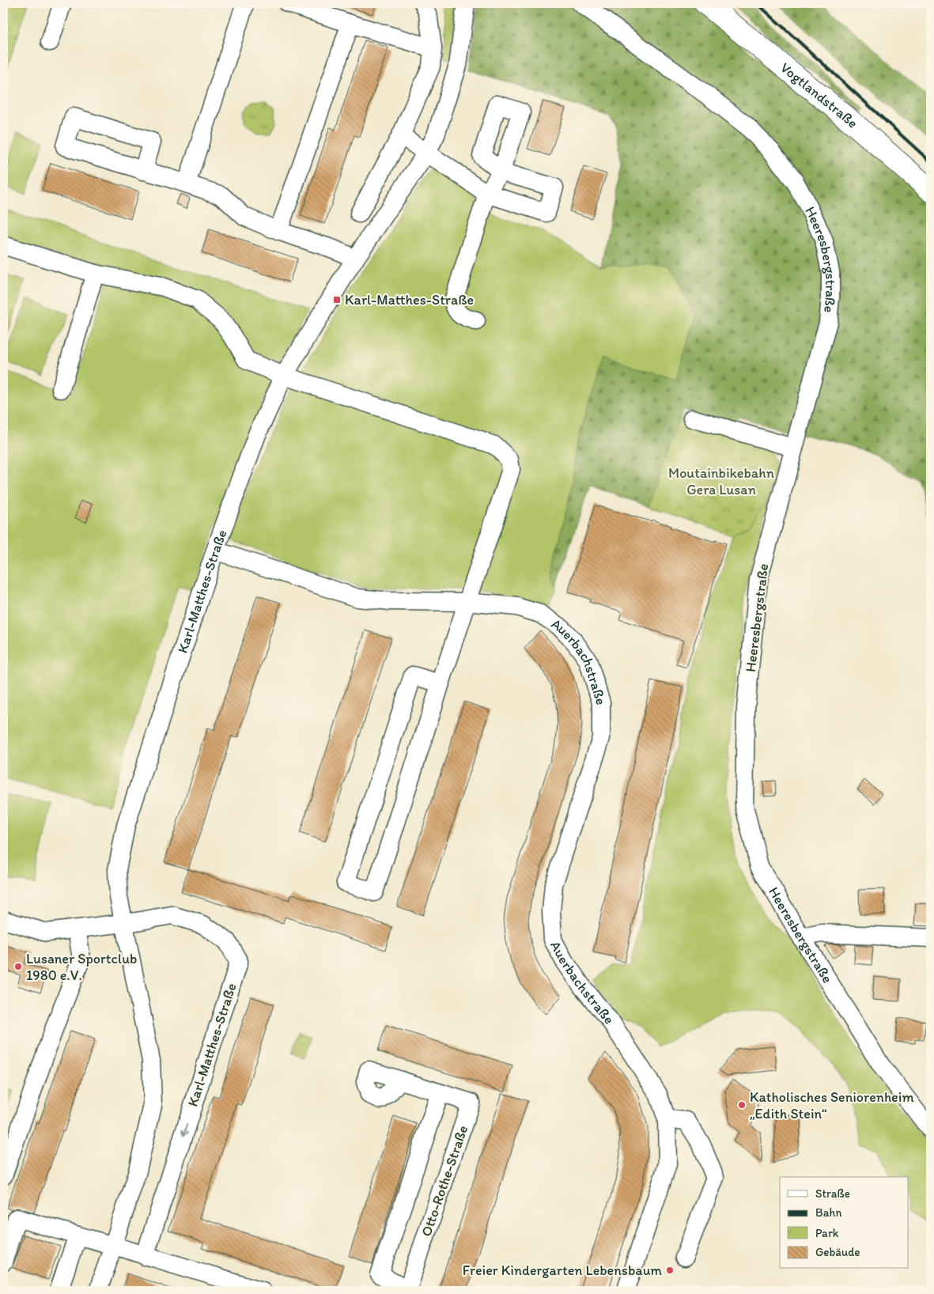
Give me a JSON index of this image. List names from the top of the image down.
{
  "streets": {
    "main road": ["Vogtlandstraße"],
    "street": [
      "Heeresbergstraße",
      "Karl-Matthes-Straße",
      "Auerbachstraße",
      "Otto-Rothe-Straße"
    ]
  },
  "crossings": [
    ["Karl-Matthes-Straße", "Auerbachstraße"]
  ],
  "parks": ["Moutainbikebahn Gera Lusan"],
  "places": {
    "transit": ["Karl-Matthes-Straße"],
    "other": ["Lusaner Sportclub 1980 e.V.", "Katholisches Seniorenheim „Edith Stein“", "Freier Kindergarten Lebensbaum"]
  },
  "legend": [
    "Straße",
    "Bahn",
    "Park",
    "Gebäude"
  ]
}
